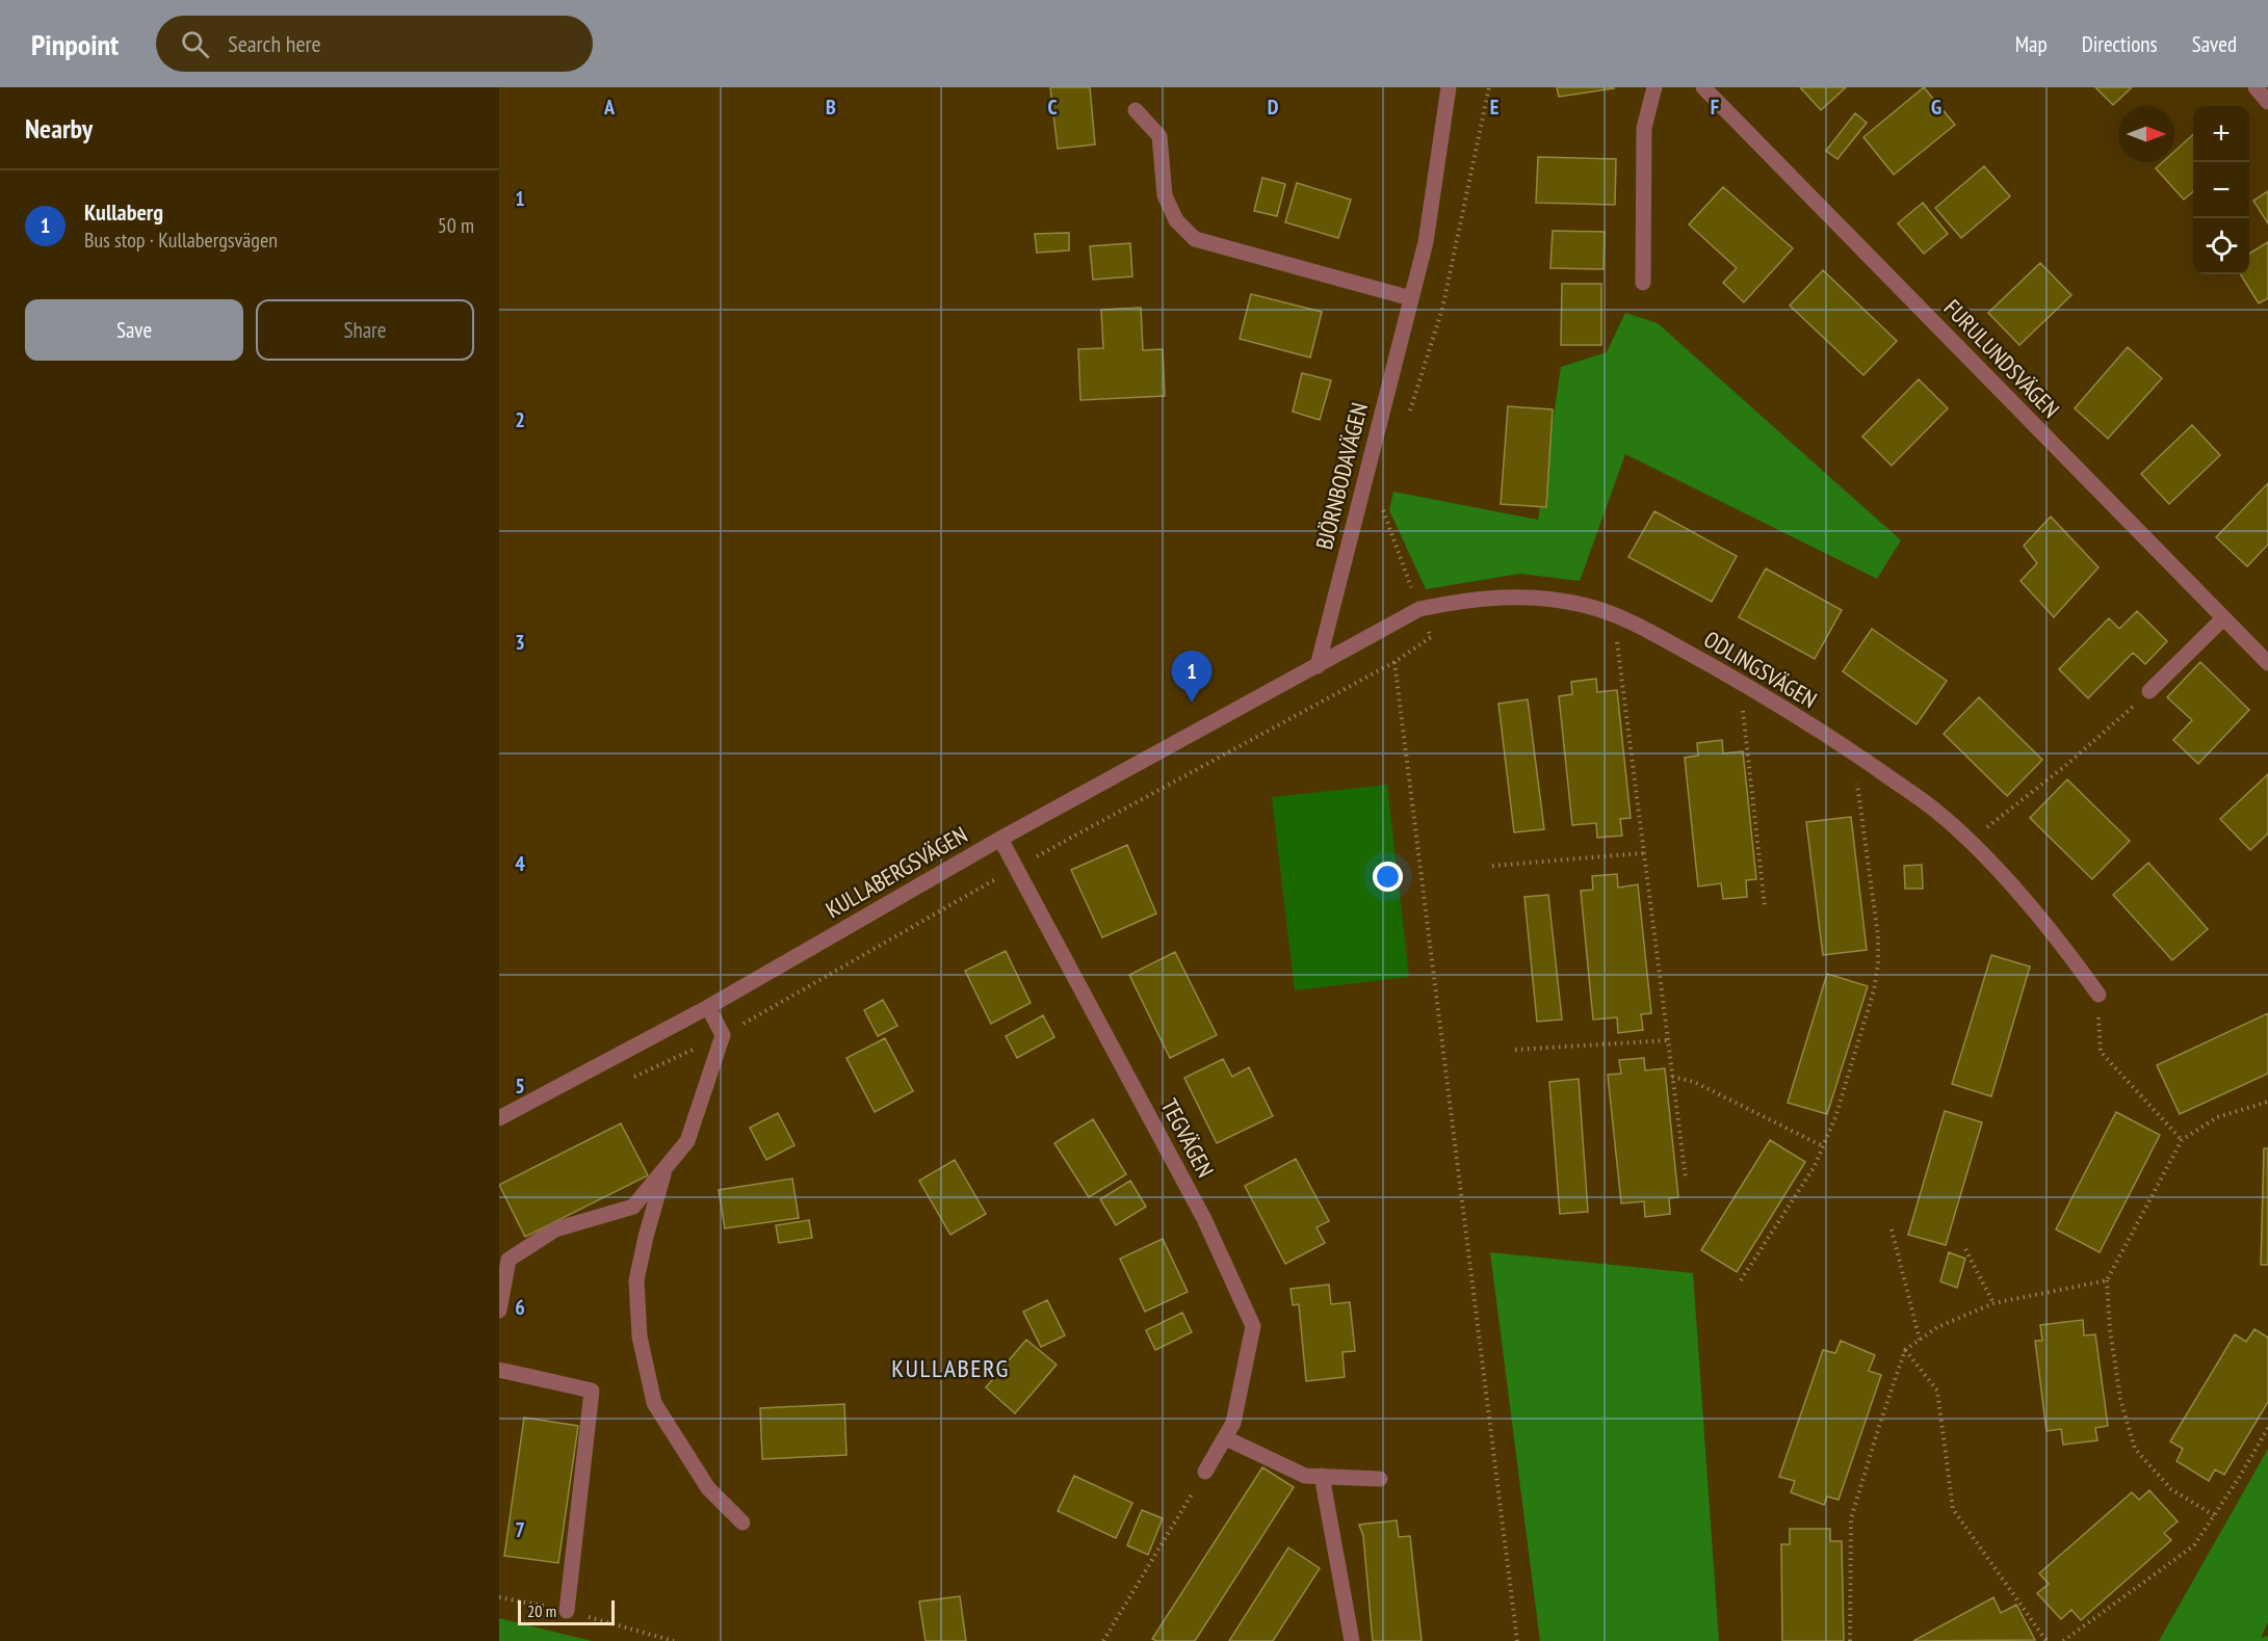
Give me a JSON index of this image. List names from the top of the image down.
{
  "streets": {
    "street": [
      "FURULUNDSVÄGEN",
      "BJÖRNBODAVÄGEN",
      "ODLINGSVÄGEN",
      "KULLABERGSVÄGEN",
      "TEGVÄGEN"
    ]
  },
  "crossings": [
    ["BJÖRNBODAVÄGEN", "ODLINGSVÄGEN"],
    ["BJÖRNBODAVÄGEN", "KULLABERGSVÄGEN"],
    ["ODLINGSVÄGEN", "KULLABERGSVÄGEN"],
    ["KULLABERGSVÄGEN", "TEGVÄGEN"]
  ],
  "districts": ["KULLABERG"],
  "scale_bar": "20 m",
  "north": "right",
  "page": {
    "header": "Pinpoint",
    "search": "Search here",
    "nav": ["Map", "Directions", "Saved"],
    "heading": "Nearby",
    "map_buttons": ["+", "−"],
    "list": [
      {
        "mark": "1",
        "name": "Kullaberg",
        "note": "Bus stop · Kullabergsvägen",
        "value": "50 m"
      }
    ],
    "buttons": ["Save", "Share"],
    "pins": "1",
    "scale": "20 m"
  },
  "grid": {
    "columns": [
      "A",
      "B",
      "C",
      "D",
      "E",
      "F",
      "G"
    ],
    "rows": [
      "1",
      "2",
      "3",
      "4",
      "5",
      "6",
      "7"
    ]
  }
}
